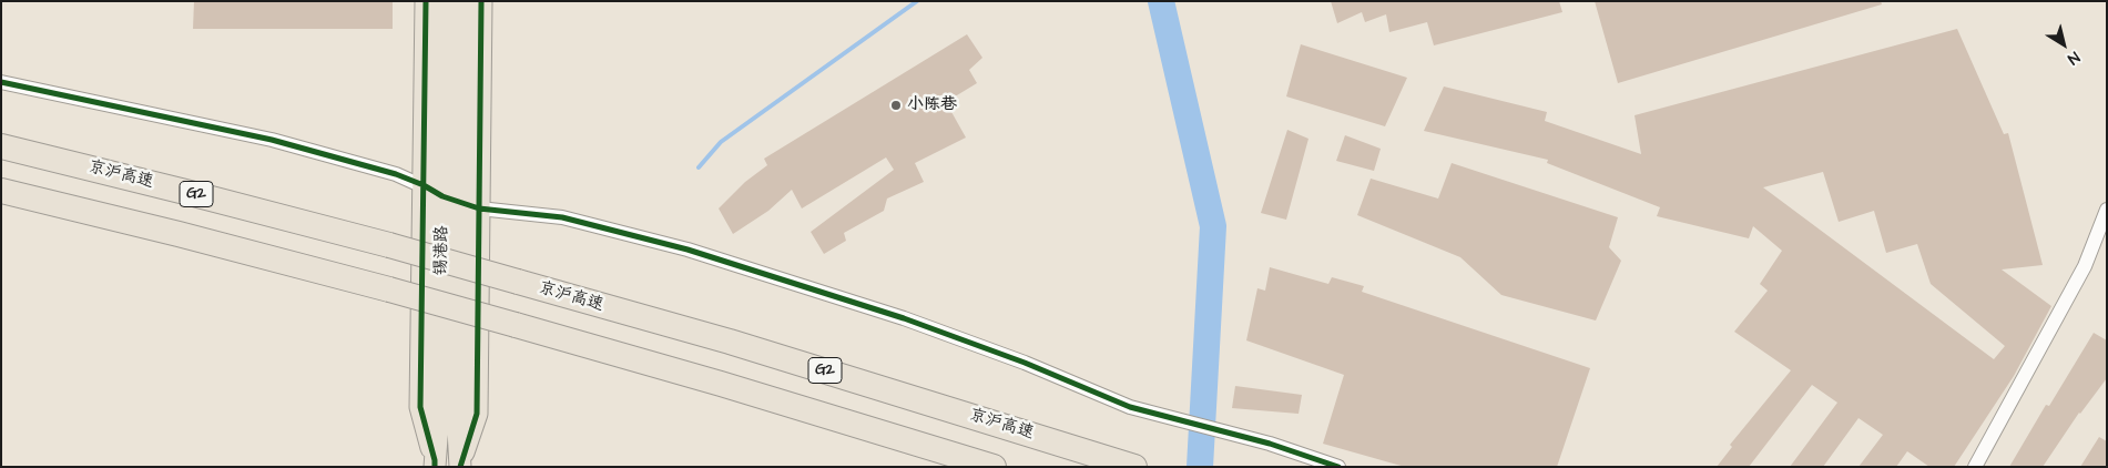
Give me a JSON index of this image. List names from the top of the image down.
{
  "streets": {
    "highway": ["京沪高速", "G2"],
    "main road": ["锡港路"]
  },
  "places": ["小陈巷"],
  "north": "bottom right"
}
